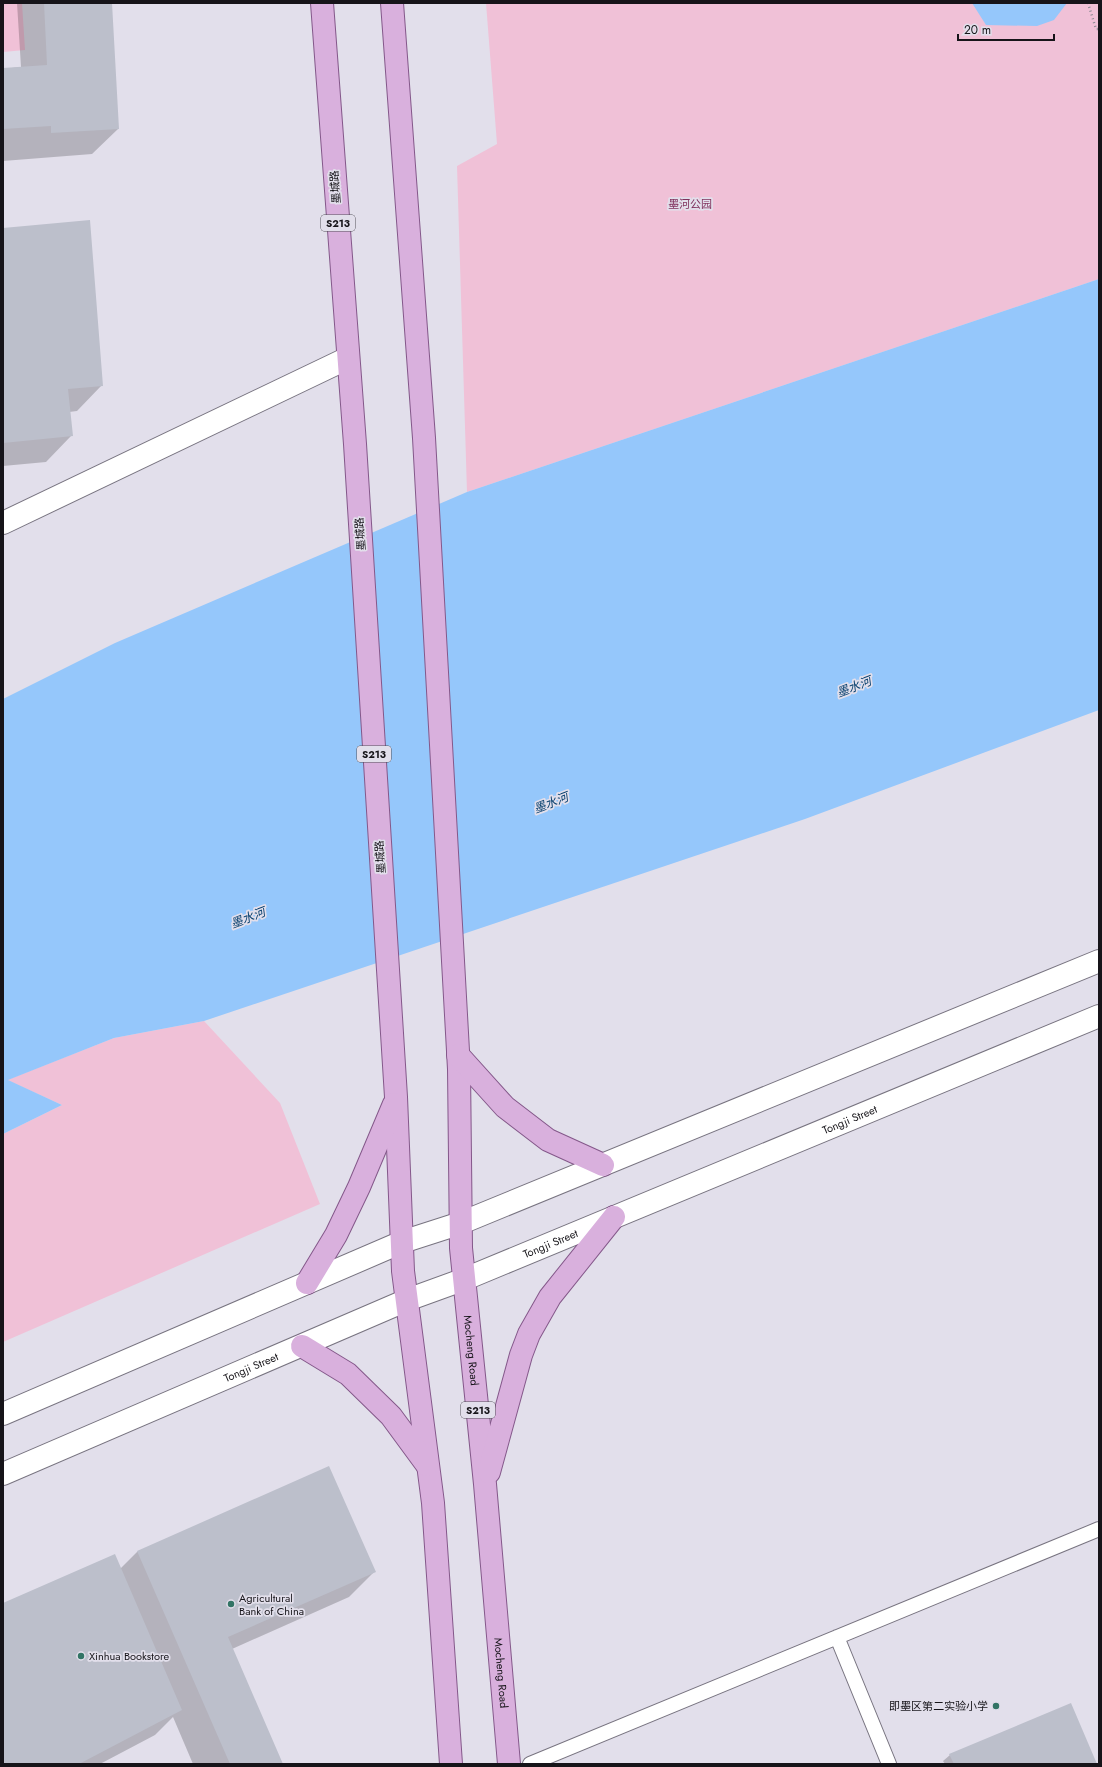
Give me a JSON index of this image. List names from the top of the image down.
{
  "streets": {
    "main road": ["墨城路", "S213", "Mocheng Road"],
    "street": ["Tongji Street"]
  },
  "crossings": [
    ["墨城路", "S213"],
    ["S213", "Tongji Street"],
    ["S213", "Mocheng Road"],
    ["Tongji Street", "Mocheng Road"]
  ],
  "water": ["墨水河"],
  "parks": ["墨河公园"],
  "places": ["Agricultural Bank of China", "Xinhua Bookstore", "即墨区第二实验小学"],
  "scale_bar": "20 m"
}
